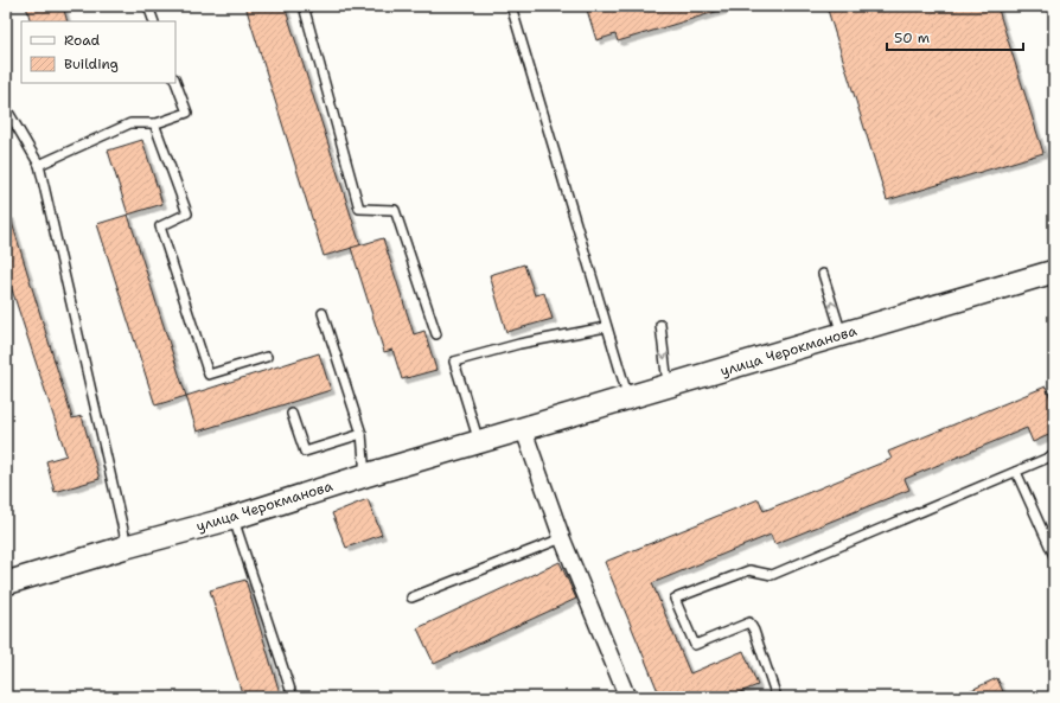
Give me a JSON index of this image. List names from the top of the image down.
{
  "streets": {
    "street": ["улица Черокманова"]
  },
  "legend": ["Road", "Building"],
  "scale_bar": "50 m"
}
